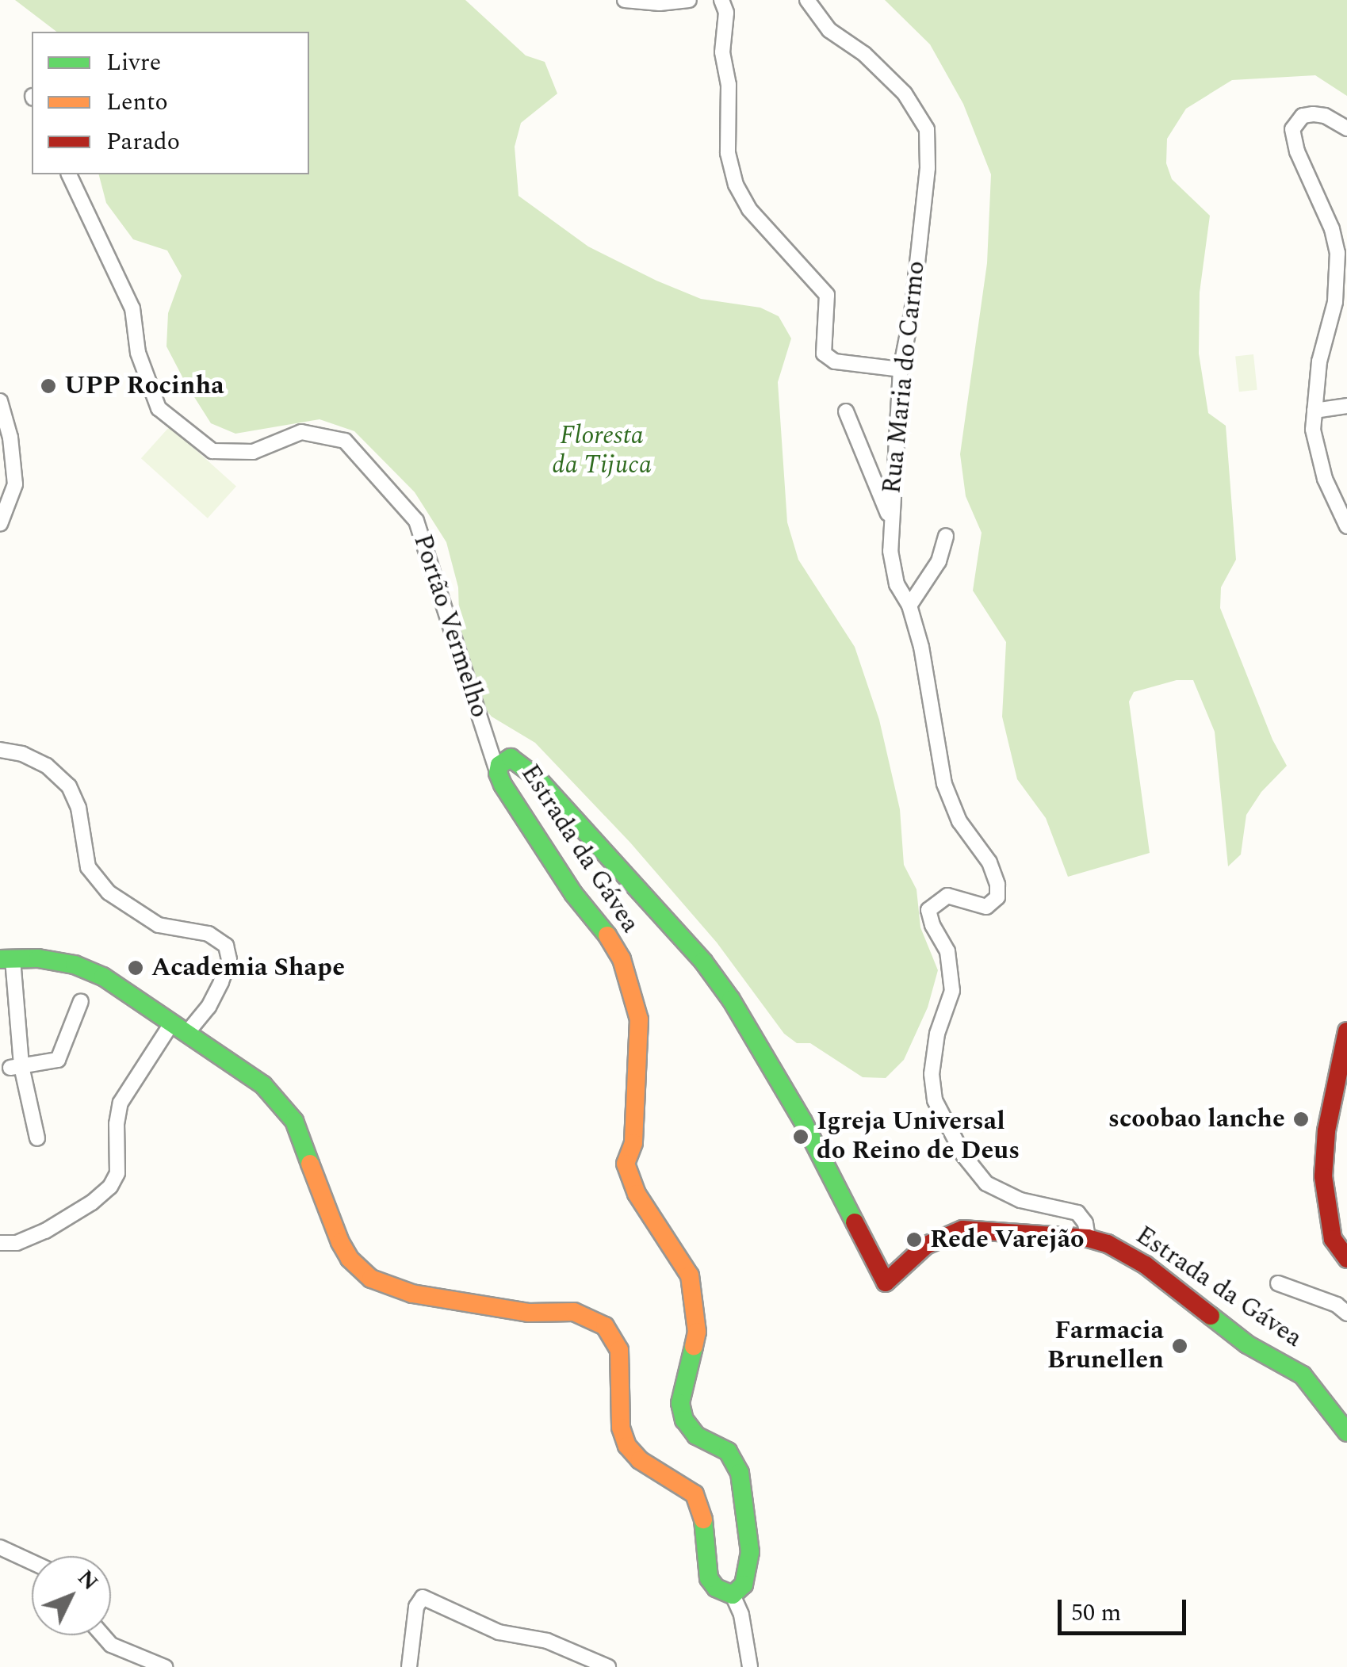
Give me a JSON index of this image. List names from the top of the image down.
{
  "streets": {
    "street": ["Rua Maria do Carmo", "Portão Vermelho", "Estrada da Gávea"]
  },
  "crossings": [
    ["Rua Maria do Carmo", "Estrada da Gávea"],
    ["Portão Vermelho", "Estrada da Gávea"]
  ],
  "parks": ["Floresta da Tijuca"],
  "places": [
    "UPP Rocinha",
    "Academia Shape",
    "scoobao lanche",
    "Igreja Universal do Reino de Deus",
    "Rede Varejão",
    "Farmacia Brunellen"
  ],
  "legend": ["Livre", "Lento", "Parado"],
  "scale_bar": "50 m",
  "north": "top right"
}
